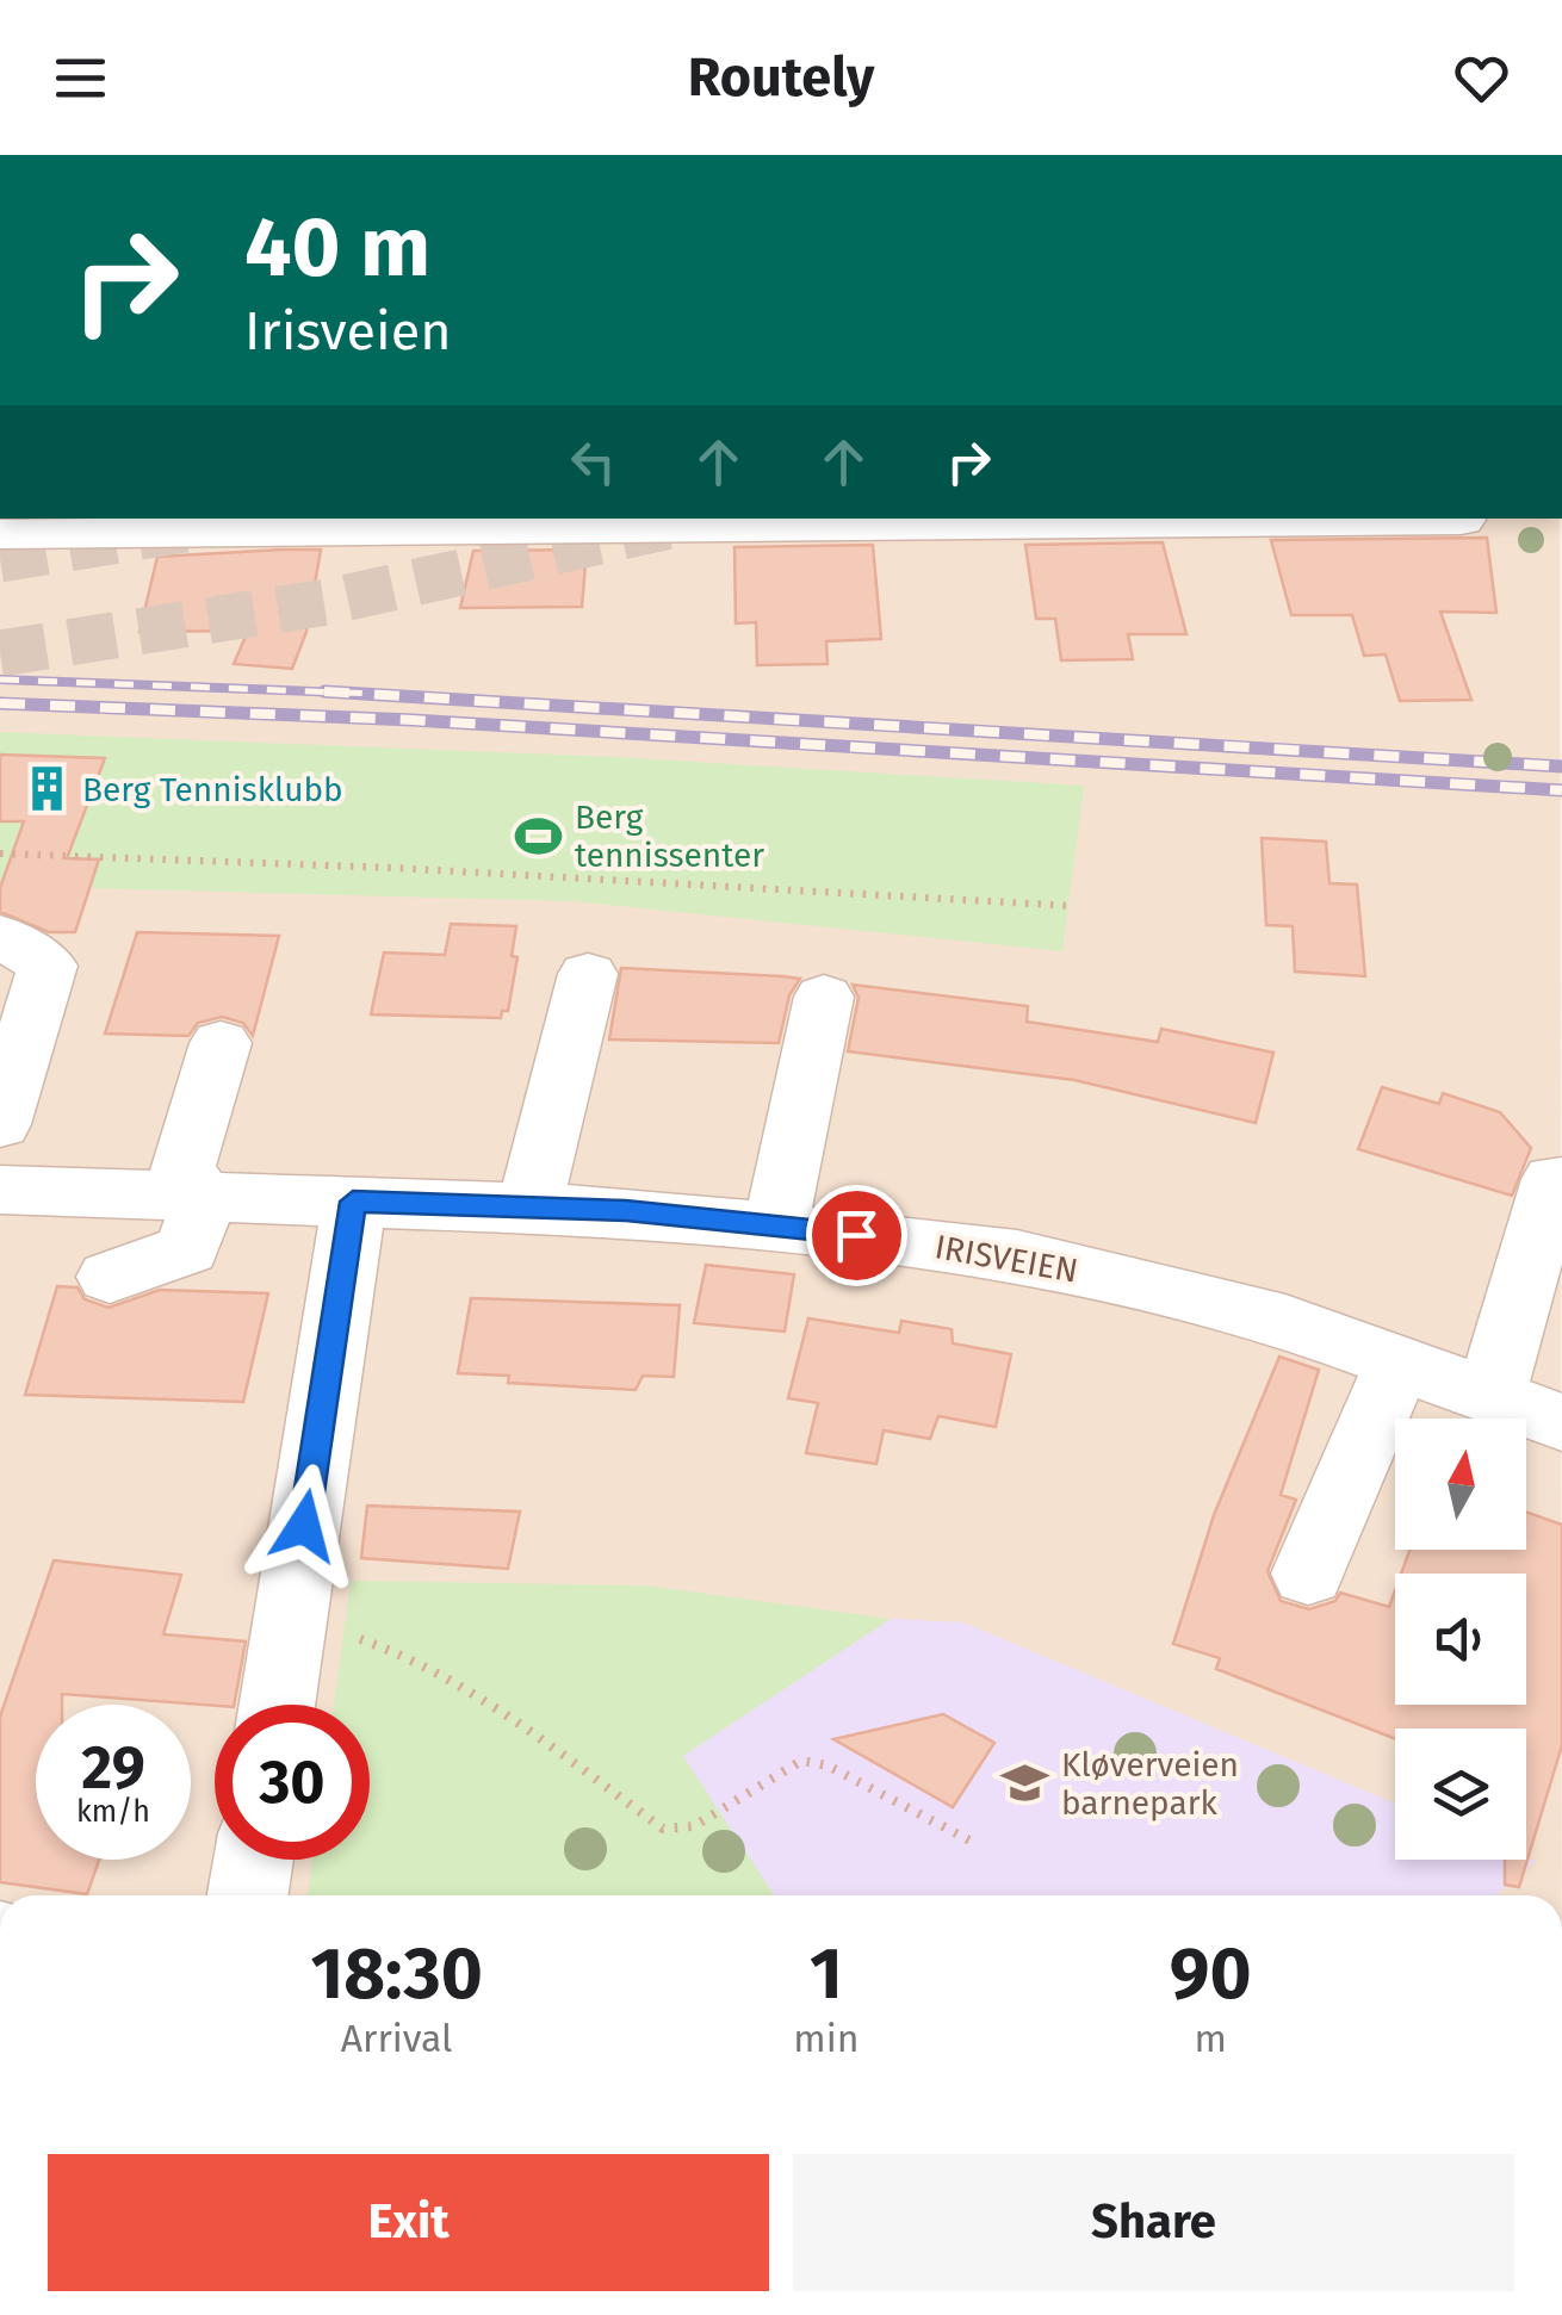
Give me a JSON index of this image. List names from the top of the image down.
{
  "streets": {
    "street": ["IRISVEIEN"]
  },
  "places": {
    "building": ["Berg Tennisklubb"],
    "sports": ["Berg tennissenter"],
    "school or university": ["Kløverveien barnepark"]
  },
  "north": "top",
  "page": {
    "header": "Routely",
    "turn": ["40 m", "Irisveien"],
    "speed": "29 km/h",
    "limit": "30",
    "eta": [
      "18:30",
      "Arrival",
      "1",
      "min",
      "90",
      "m"
    ],
    "buttons": ["Exit", "Share"]
  }
}
